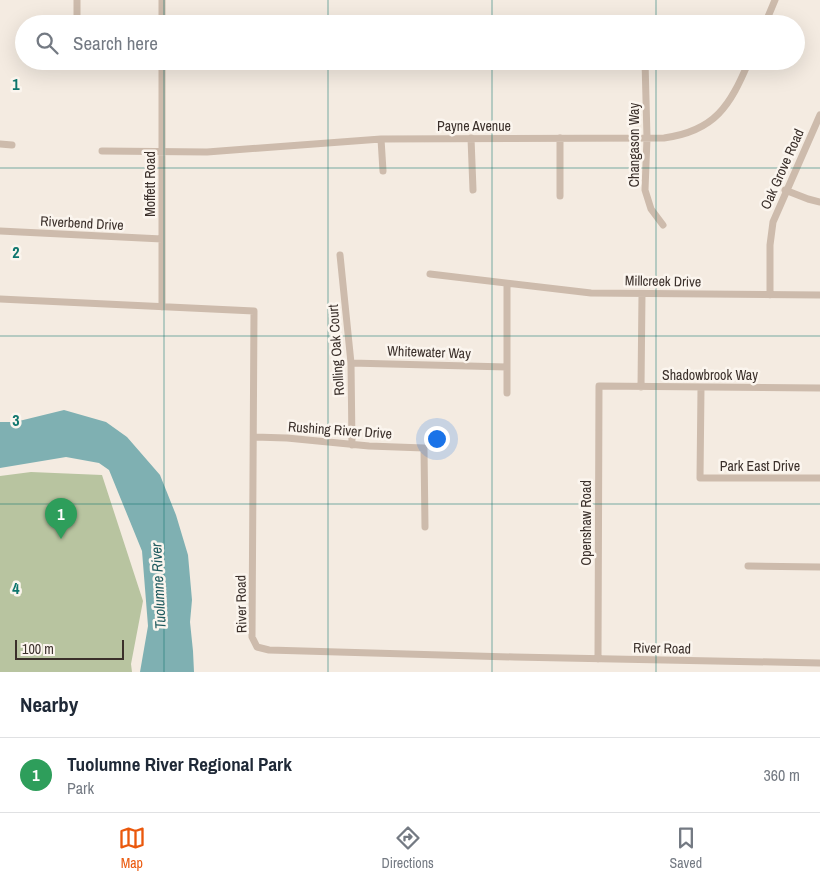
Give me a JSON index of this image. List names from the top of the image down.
{
  "streets": {
    "street": [
      "Payne Avenue",
      "Changason Way",
      "Oak Grove Road",
      "Moffett Road",
      "Riverbend Drive",
      "Millcreek Drive",
      "Rolling Oak Court",
      "Whitewater Way",
      "Shadowbrook Way",
      "Rushing River Drive",
      "Park East Drive",
      "Openshaw Road",
      "River Road"
    ]
  },
  "crossings": [
    ["Payne Avenue", "Changason Way"],
    ["Payne Avenue", "Moffett Road"],
    ["Oak Grove Road", "Millcreek Drive"],
    ["Moffett Road", "Riverbend Drive"],
    ["Moffett Road", "River Road"],
    ["Rolling Oak Court", "Whitewater Way"],
    ["Rolling Oak Court", "Rushing River Drive"],
    ["Shadowbrook Way", "Park East Drive"],
    ["Shadowbrook Way", "Openshaw Road"],
    ["Rushing River Drive", "River Road"],
    ["Openshaw Road", "River Road"]
  ],
  "water": ["Tuolumne River"],
  "scale_bar": "100 m",
  "page": {
    "search": "Search here",
    "pins": "1",
    "scale": "100 m",
    "heading": "Nearby",
    "list": [
      {
        "mark": "1",
        "name": "Tuolumne River Regional Park",
        "note": "Park",
        "value": "360 m"
      }
    ],
    "nav": ["Map", "Directions", "Saved"]
  },
  "grid": {
    "rows": [
      "1",
      "2",
      "3",
      "4"
    ]
  }
}
